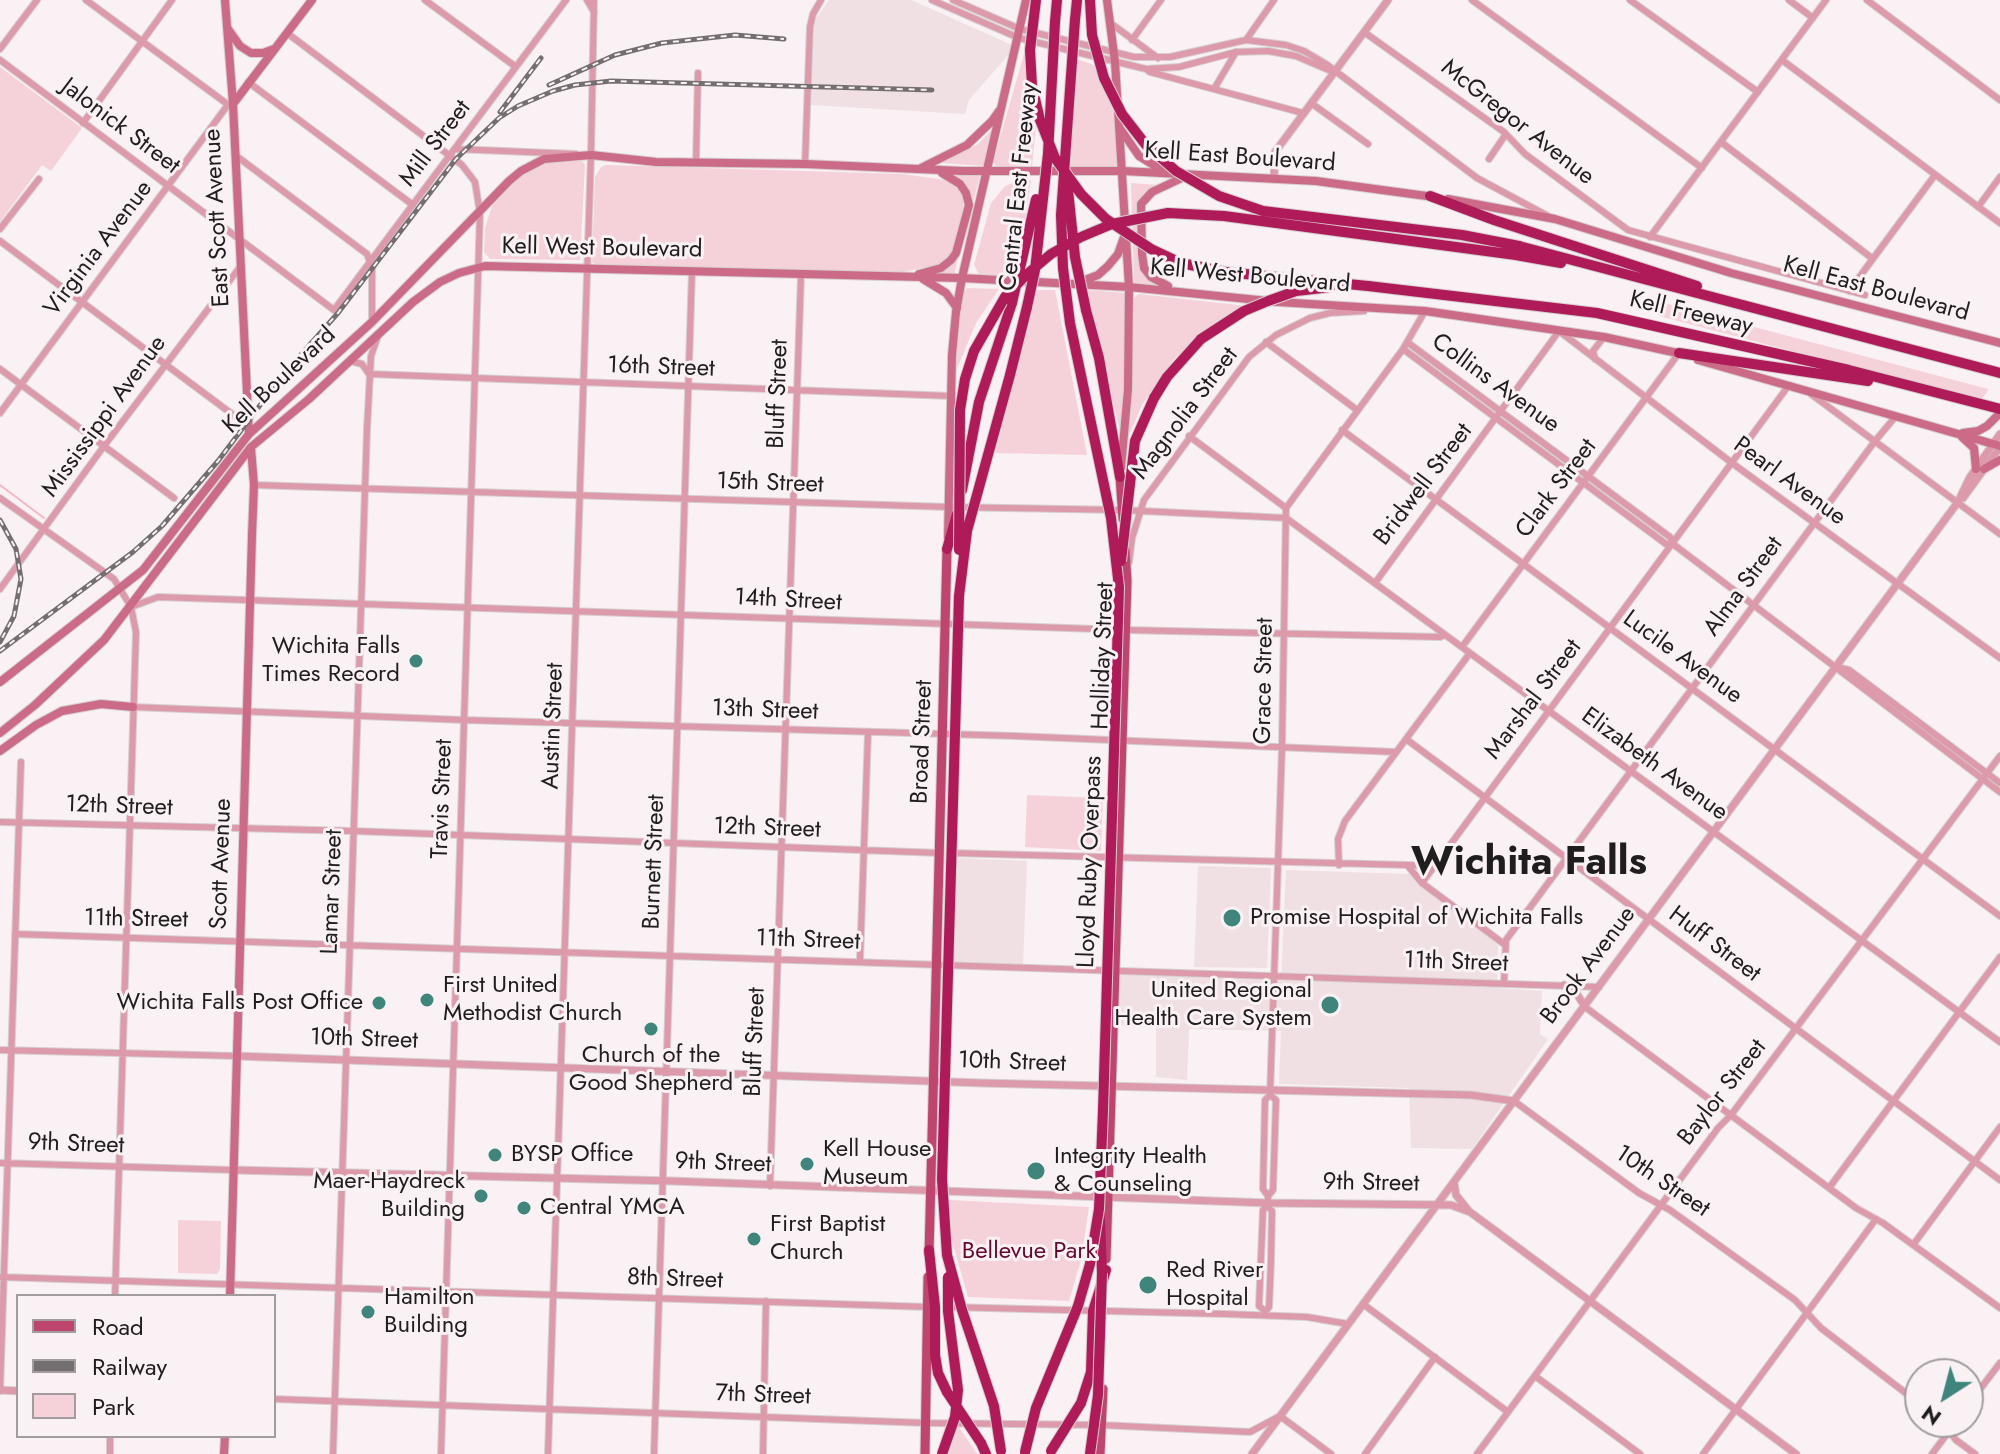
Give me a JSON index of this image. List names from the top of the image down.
{
  "streets": {
    "highway": ["Central East Freeway", "Kell Freeway", "Lloyd Ruby Overpass"],
    "main road": [
      "Kell East Boulevard",
      "East Scott Avenue",
      "Kell West Boulevard",
      "Kell Boulevard",
      "Holliday Street",
      "Broad Street",
      "Scott Avenue"
    ],
    "street": [
      "McGregor Avenue",
      "Jalonick Street",
      "Mill Street",
      "Virginia Avenue",
      "16th Street",
      "Collins Avenue",
      "Bluff Street",
      "Magnolia Street",
      "Mississippi Avenue",
      "Pearl Avenue",
      "15th Street",
      "Bridwell Street",
      "Clark Street",
      "Alma Street",
      "14th Street",
      "Lucile Avenue",
      "Grace Street",
      "Marshal Street",
      "13th Street",
      "Austin Street",
      "Elizabeth Avenue",
      "Travis Street",
      "12th Street",
      "Burnett Street",
      "Lamar Street",
      "11th Street",
      "Huff Street",
      "Brook Avenue",
      "10th Street",
      "Baylor Street",
      "9th Street",
      "8th Street",
      "7th Street"
    ]
  },
  "crossings": [
    ["Jalonick Street", "Mill Street"],
    ["Jalonick Street", "East Scott Avenue"],
    ["Jalonick Street", "Virginia Avenue"],
    ["Mill Street", "Travis Street"],
    ["Kell East Boulevard", "Kell Boulevard"],
    ["Kell East Boulevard", "Holliday Street"],
    ["Kell East Boulevard", "Austin Street"],
    ["Kell East Boulevard", "Travis Street"],
    ["Central East Freeway", "Lloyd Ruby Overpass"],
    ["East Scott Avenue", "Virginia Avenue"],
    ["East Scott Avenue", "Kell Boulevard"],
    ["East Scott Avenue", "Mississippi Avenue"],
    ["East Scott Avenue", "Scott Avenue"],
    ["Kell West Boulevard", "Kell Boulevard"],
    ["Kell West Boulevard", "Bluff Street"],
    ["Kell West Boulevard", "Magnolia Street"],
    ["Kell West Boulevard", "Pearl Avenue"],
    ["Kell West Boulevard", "Bridwell Street"],
    ["Kell West Boulevard", "Clark Street"],
    ["Kell West Boulevard", "Alma Street"],
    ["Kell West Boulevard", "Holliday Street"],
    ["Kell West Boulevard", "Marshal Street"],
    ["Kell West Boulevard", "Austin Street"],
    ["Kell West Boulevard", "Travis Street"],
    ["Kell West Boulevard", "Burnett Street"],
    ["Kell West Boulevard", "Brook Avenue"],
    ["16th Street", "Bluff Street"],
    ["16th Street", "Austin Street"],
    ["16th Street", "Travis Street"],
    ["16th Street", "Burnett Street"],
    ["16th Street", "Lamar Street"],
    ["Kell Boulevard", "14th Street"],
    ["Kell Boulevard", "Travis Street"],
    ["Kell Boulevard", "Scott Avenue"],
    ["Kell Boulevard", "Lamar Street"],
    ["Collins Avenue", "Bridwell Street"],
    ["Collins Avenue", "Clark Street"],
    ["Collins Avenue", "Alma Street"],
    ["Collins Avenue", "Marshal Street"],
    ["Collins Avenue", "Brook Avenue"],
    ["Collins Avenue", "Baylor Street"],
    ["Bluff Street", "15th Street"],
    ["Bluff Street", "14th Street"],
    ["Bluff Street", "13th Street"],
    ["Bluff Street", "12th Street"],
    ["Bluff Street", "11th Street"],
    ["Bluff Street", "10th Street"],
    ["Bluff Street", "9th Street"],
    ["Magnolia Street", "15th Street"],
    ["Magnolia Street", "Holliday Street"],
    ["Magnolia Street", "Lloyd Ruby Overpass"],
    ["Pearl Avenue", "Bridwell Street"],
    ["Pearl Avenue", "Clark Street"],
    ["Pearl Avenue", "Alma Street"],
    ["Pearl Avenue", "Marshal Street"],
    ["Pearl Avenue", "Brook Avenue"],
    ["15th Street", "Holliday Street"],
    ["15th Street", "Grace Street"],
    ["15th Street", "Austin Street"],
    ["15th Street", "Elizabeth Avenue"],
    ["15th Street", "Travis Street"],
    ["15th Street", "Burnett Street"],
    ["15th Street", "Scott Avenue"],
    ["15th Street", "Lamar Street"],
    ["Bridwell Street", "Lucile Avenue"],
    ["Bridwell Street", "Elizabeth Avenue"],
    ["Clark Street", "Lucile Avenue"],
    ["Clark Street", "Elizabeth Avenue"],
    ["Alma Street", "Lucile Avenue"],
    ["Alma Street", "Elizabeth Avenue"],
    ["Alma Street", "Huff Street"],
    ["14th Street", "Holliday Street"],
    ["14th Street", "Grace Street"],
    ["14th Street", "Austin Street"],
    ["14th Street", "Broad Street"],
    ["14th Street", "Elizabeth Avenue"],
    ["14th Street", "Travis Street"],
    ["14th Street", "Burnett Street"],
    ["14th Street", "Scott Avenue"],
    ["14th Street", "Lamar Street"],
    ["Holliday Street", "13th Street"],
    ["Holliday Street", "12th Street"],
    ["Holliday Street", "Lloyd Ruby Overpass"],
    ["Holliday Street", "11th Street"],
    ["Holliday Street", "10th Street"],
    ["Holliday Street", "9th Street"],
    ["Holliday Street", "8th Street"],
    ["Holliday Street", "7th Street"],
    ["Lucile Avenue", "Marshal Street"],
    ["Lucile Avenue", "Brook Avenue"],
    ["Lucile Avenue", "Baylor Street"],
    ["Grace Street", "13th Street"],
    ["Grace Street", "Elizabeth Avenue"],
    ["Grace Street", "12th Street"],
    ["Grace Street", "11th Street"],
    ["Grace Street", "10th Street"],
    ["Grace Street", "9th Street"],
    ["Grace Street", "8th Street"],
    ["Marshal Street", "Elizabeth Avenue"],
    ["Marshal Street", "12th Street"],
    ["Marshal Street", "Huff Street"],
    ["13th Street", "Austin Street"],
    ["13th Street", "Broad Street"],
    ["13th Street", "Travis Street"],
    ["13th Street", "Burnett Street"],
    ["13th Street", "Scott Avenue"],
    ["13th Street", "Lamar Street"],
    ["Austin Street", "12th Street"],
    ["Austin Street", "11th Street"],
    ["Austin Street", "10th Street"],
    ["Austin Street", "9th Street"],
    ["Austin Street", "8th Street"],
    ["Austin Street", "7th Street"],
    ["Broad Street", "12th Street"],
    ["Broad Street", "11th Street"],
    ["Broad Street", "10th Street"],
    ["Broad Street", "9th Street"],
    ["Elizabeth Avenue", "Brook Avenue"],
    ["Elizabeth Avenue", "Baylor Street"],
    ["Travis Street", "12th Street"],
    ["Travis Street", "11th Street"],
    ["Travis Street", "10th Street"],
    ["Travis Street", "9th Street"],
    ["Travis Street", "8th Street"],
    ["Travis Street", "7th Street"],
    ["12th Street", "Burnett Street"],
    ["12th Street", "Scott Avenue"],
    ["12th Street", "Lamar Street"],
    ["Burnett Street", "11th Street"],
    ["Burnett Street", "10th Street"],
    ["Burnett Street", "9th Street"],
    ["Burnett Street", "8th Street"],
    ["Burnett Street", "7th Street"],
    ["Scott Avenue", "11th Street"],
    ["Scott Avenue", "10th Street"],
    ["Scott Avenue", "9th Street"],
    ["Scott Avenue", "8th Street"],
    ["Lamar Street", "11th Street"],
    ["Lamar Street", "10th Street"],
    ["Lamar Street", "9th Street"],
    ["Lamar Street", "8th Street"],
    ["Lamar Street", "7th Street"],
    ["11th Street", "Brook Avenue"],
    ["Huff Street", "Brook Avenue"],
    ["Huff Street", "Baylor Street"],
    ["Brook Avenue", "10th Street"],
    ["Brook Avenue", "9th Street"],
    ["Brook Avenue", "8th Street"],
    ["Brook Avenue", "7th Street"],
    ["10th Street", "Baylor Street"],
    ["Baylor Street", "9th Street"]
  ],
  "districts": ["Wichita Falls"],
  "parks": ["Bellevue Park"],
  "places": [
    "Wichita Falls Times Record",
    "Promise Hospital of Wichita Falls",
    "First United Methodist Church",
    "Wichita Falls Post Office",
    "United Regional Health Care System",
    "Church of the Good Shepherd",
    "BYSP Office",
    "Kell House Museum",
    "Integrity Health & Counseling",
    "Maer-Haydreck Building",
    "Central YMCA",
    "First Baptist Church",
    "Red River Hospital",
    "Hamilton Building"
  ],
  "legend": ["Road", "Railway", "Park"],
  "north": "bottom left"
}
